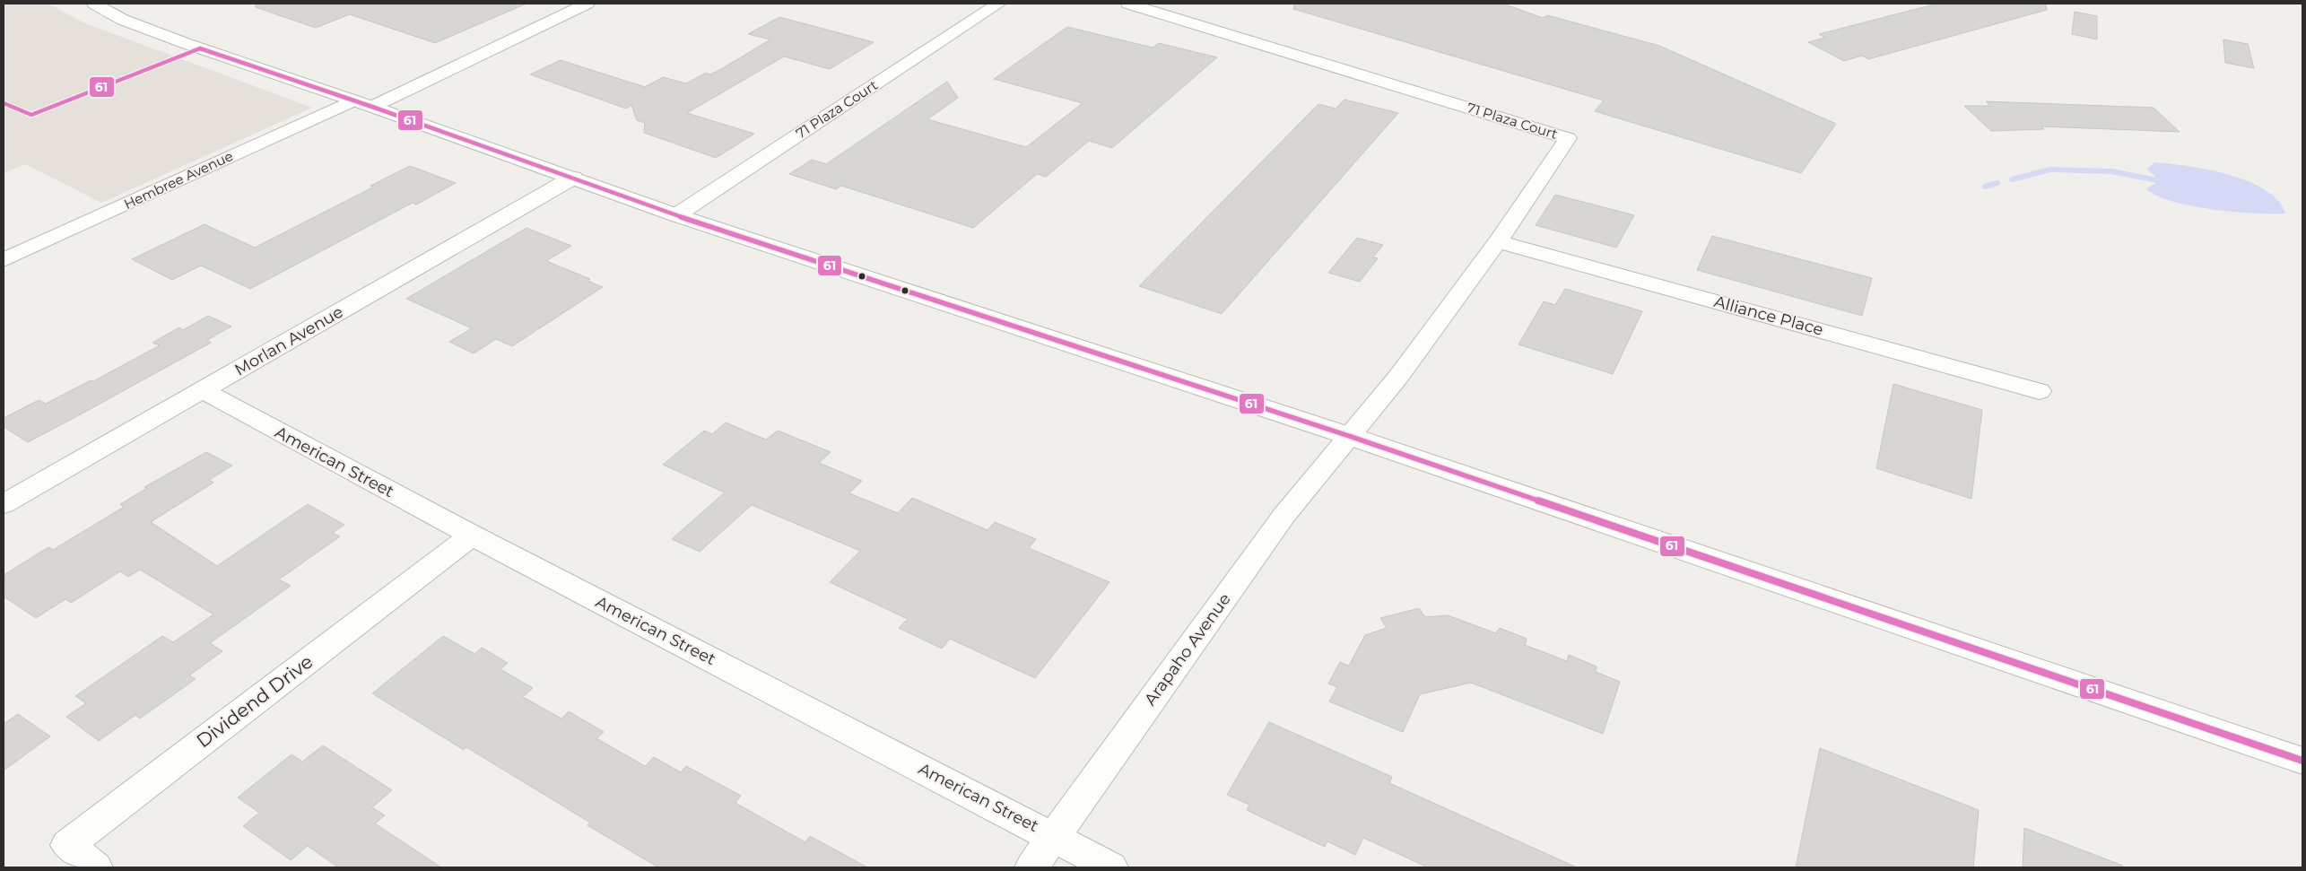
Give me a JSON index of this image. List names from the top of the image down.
{
  "streets": {
    "main road": [
      "71 Plaza Court",
      "Hembree Avenue",
      "Alliance Place",
      "Morlan Avenue",
      "American Street",
      "Arapaho Avenue",
      "Dividend Drive"
    ]
  },
  "crossings": [
    ["71 Plaza Court", "Alliance Place"],
    ["71 Plaza Court", "Arapaho Avenue"],
    ["Morlan Avenue", "American Street"],
    ["American Street", "Arapaho Avenue"],
    ["American Street", "Dividend Drive"]
  ],
  "lines": ["transit line 61"]
}
